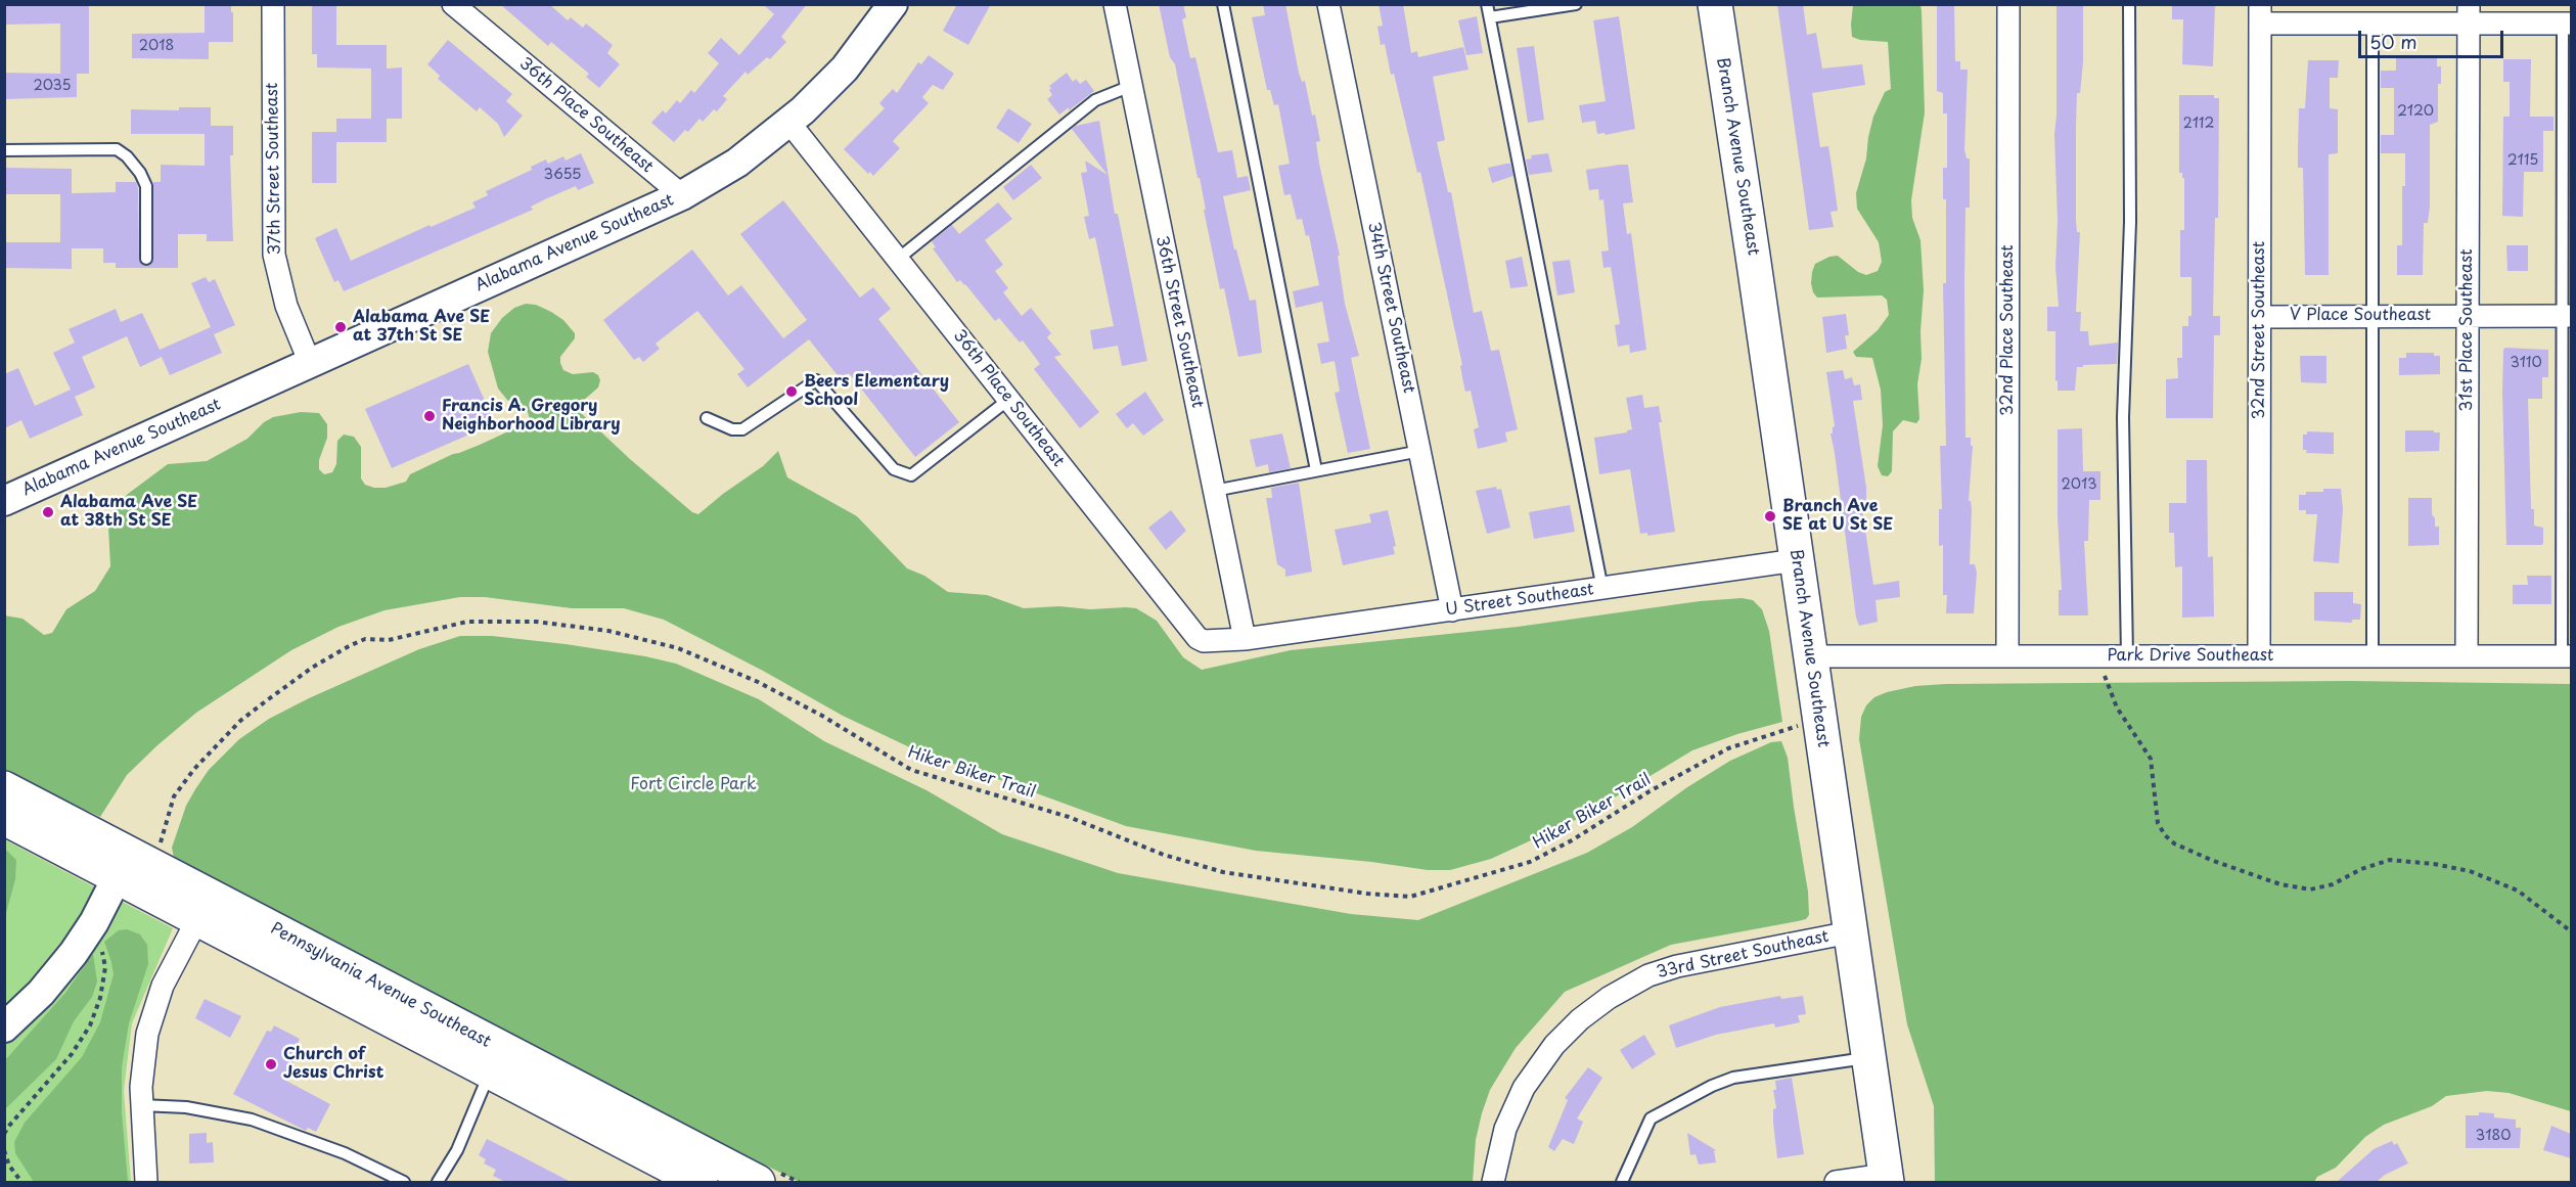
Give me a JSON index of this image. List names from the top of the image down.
{
  "streets": {
    "highway": ["Branch Avenue Southeast", "Pennsylvania Avenue Southeast"],
    "main road": ["Alabama Avenue Southeast"],
    "street": [
      "36th Place Southeast",
      "37th Street Southeast",
      "34th Street Southeast",
      "V Place Southeast",
      "36th Street Southeast",
      "32nd Place Southeast",
      "32nd Street Southeast",
      "31st Place Southeast",
      "U Street Southeast",
      "Park Drive Southeast",
      "33rd Street Southeast"
    ],
    "path": ["Hiker Biker Trail"]
  },
  "crossings": [
    ["36th Place Southeast", "Alabama Avenue Southeast"],
    ["36th Place Southeast", "36th Street Southeast"],
    ["36th Place Southeast", "U Street Southeast"],
    ["Branch Avenue Southeast", "U Street Southeast"],
    ["Branch Avenue Southeast", "Park Drive Southeast"],
    ["Branch Avenue Southeast", "Hiker Biker Trail"],
    ["Branch Avenue Southeast", "33rd Street Southeast"],
    ["37th Street Southeast", "Alabama Avenue Southeast"],
    ["34th Street Southeast", "U Street Southeast"],
    ["V Place Southeast", "32nd Street Southeast"],
    ["V Place Southeast", "31st Place Southeast"],
    ["36th Street Southeast", "U Street Southeast"],
    ["32nd Place Southeast", "Park Drive Southeast"],
    ["32nd Street Southeast", "Park Drive Southeast"],
    ["31st Place Southeast", "Park Drive Southeast"],
    ["Hiker Biker Trail", "Pennsylvania Avenue Southeast"]
  ],
  "parks": ["Fort Circle Park"],
  "places": [
    "Alabama Ave SE at 37th St SE",
    "Beers Elementary School",
    "Francis A. Gregory Neighborhood Library",
    "Alabama Ave SE at 38th St SE",
    "Branch Ave SE at U St SE",
    "Church of Jesus Christ"
  ],
  "house_numbers": [
    "2018",
    "2035",
    "2120",
    "2112",
    "2115",
    "3655",
    "3110",
    "2013",
    "3180"
  ],
  "scale_bar": "50 m"
}
